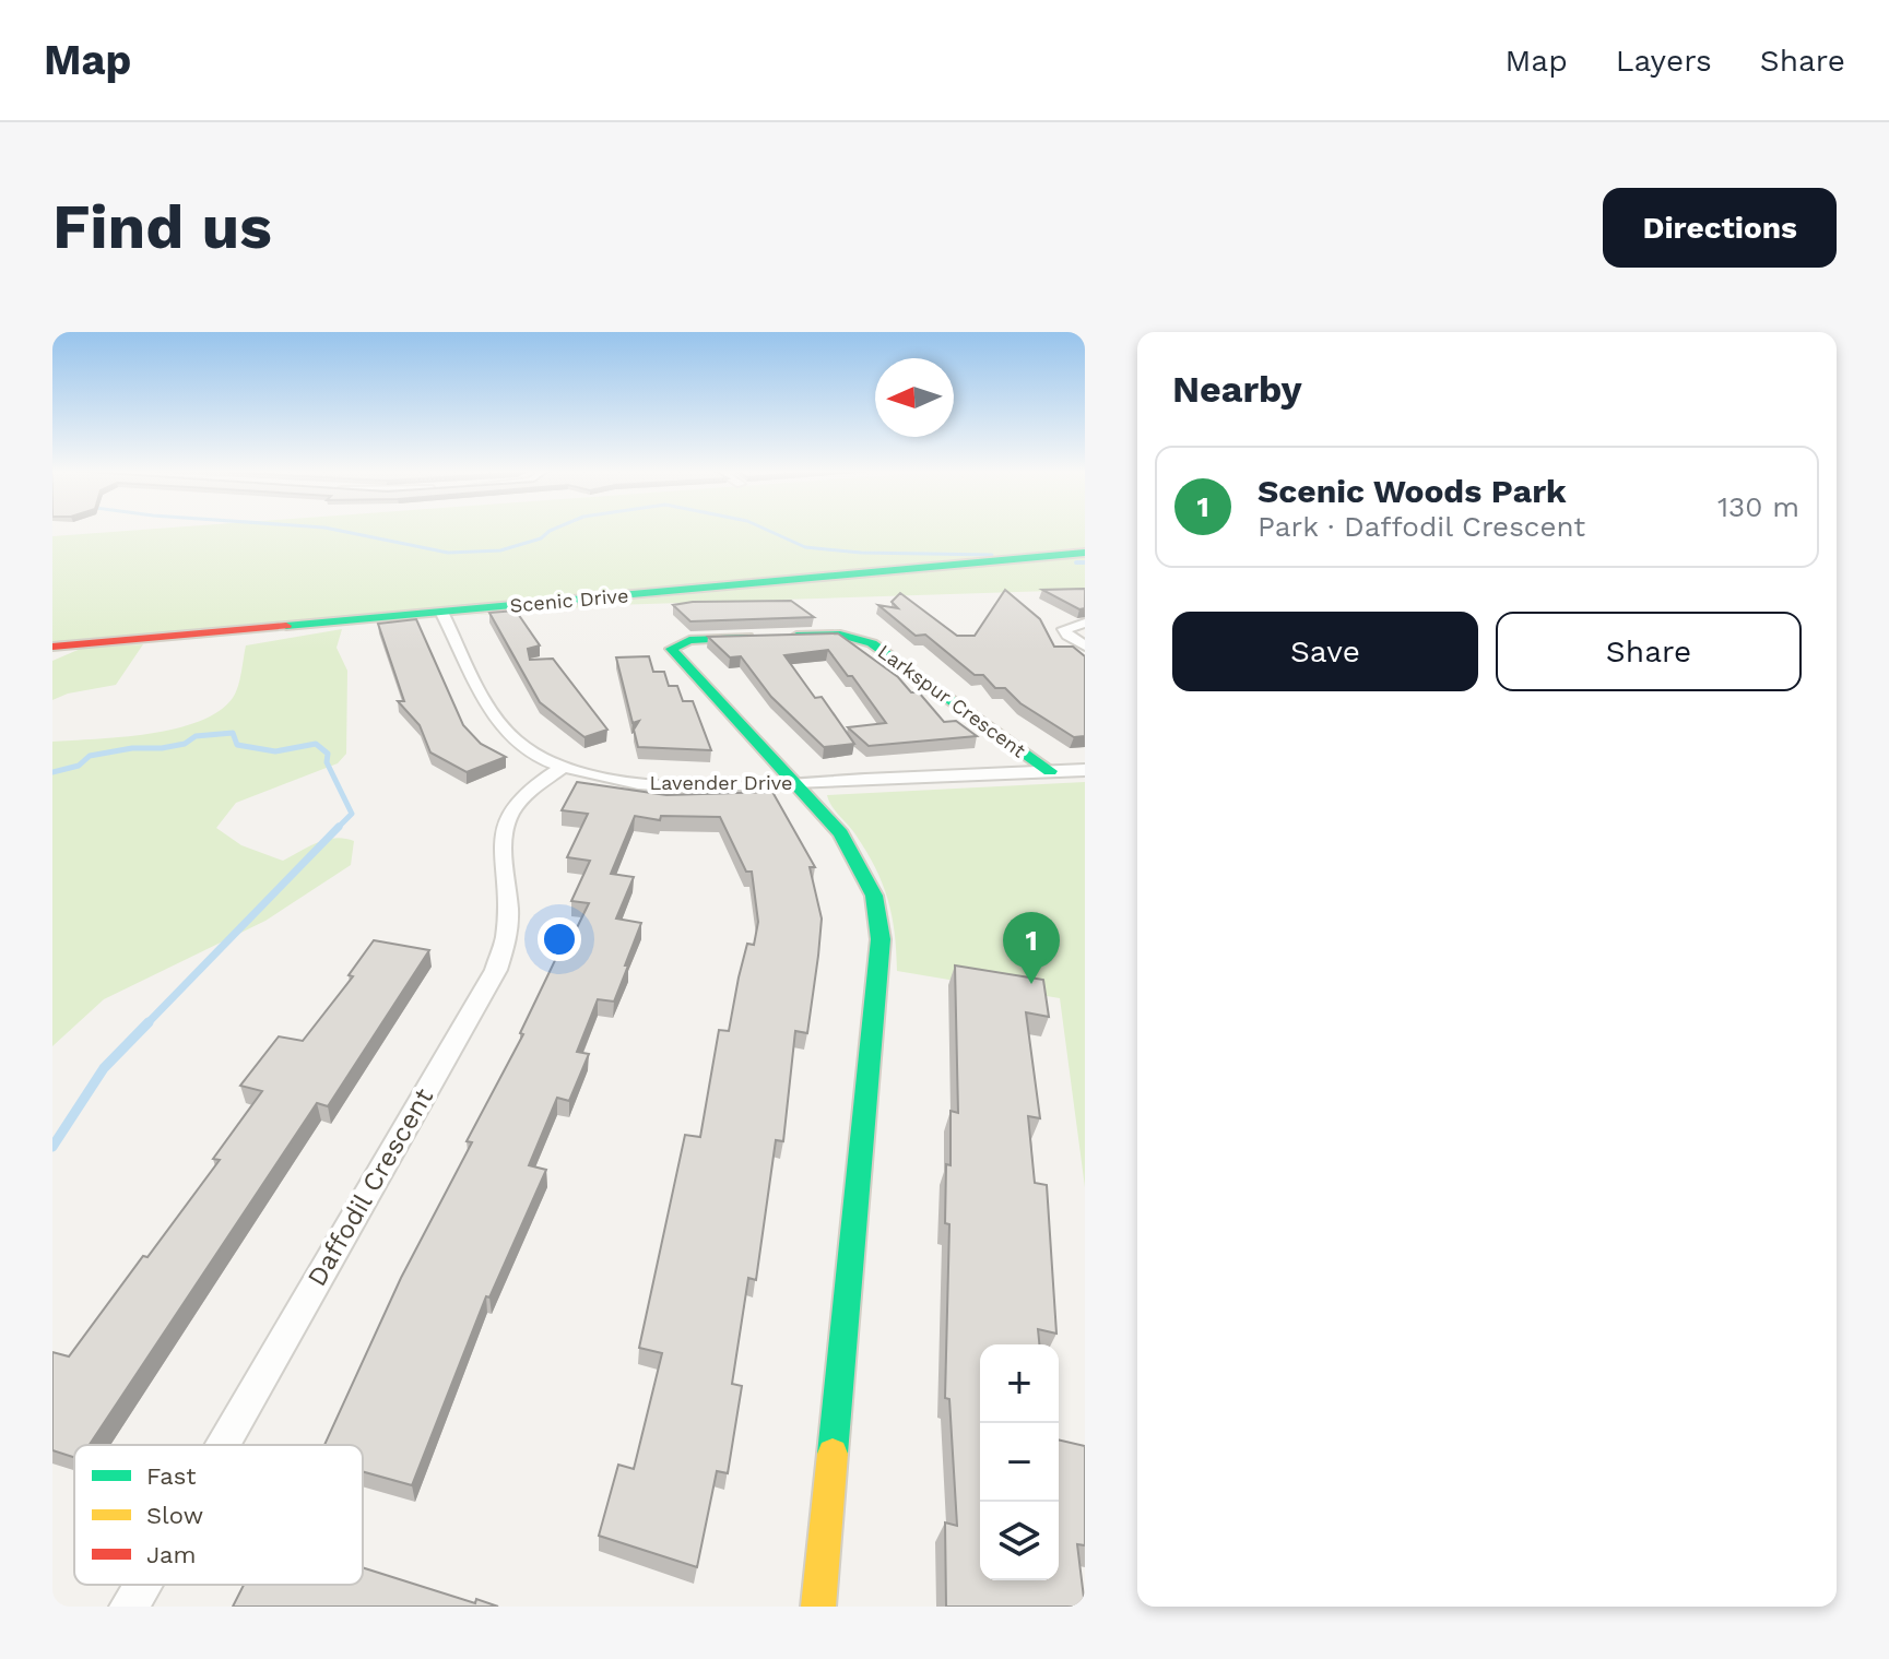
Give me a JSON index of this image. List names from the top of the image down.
{
  "streets": {
    "street": [
      "Scenic Drive",
      "Larkspur Crescent",
      "Lavender Drive",
      "Daffodil Crescent"
    ]
  },
  "crossings": [
    ["Scenic Drive", "Lavender Drive"],
    ["Larkspur Crescent", "Lavender Drive"],
    ["Lavender Drive", "Daffodil Crescent"]
  ],
  "legend": ["Fast", "Slow", "Jam"],
  "north": "left",
  "page": {
    "header": "Map",
    "nav": ["Map", "Layers", "Share"],
    "buttons": [
      "Directions",
      ["Save", "Share"]
    ],
    "title": "Find us",
    "heading": "Nearby",
    "list": [
      {
        "mark": "1",
        "name": "Scenic Woods Park",
        "note": "Park · Daffodil Crescent",
        "value": "130 m"
      }
    ],
    "pins": "1",
    "map_buttons": ["+", "−"]
  }
}
